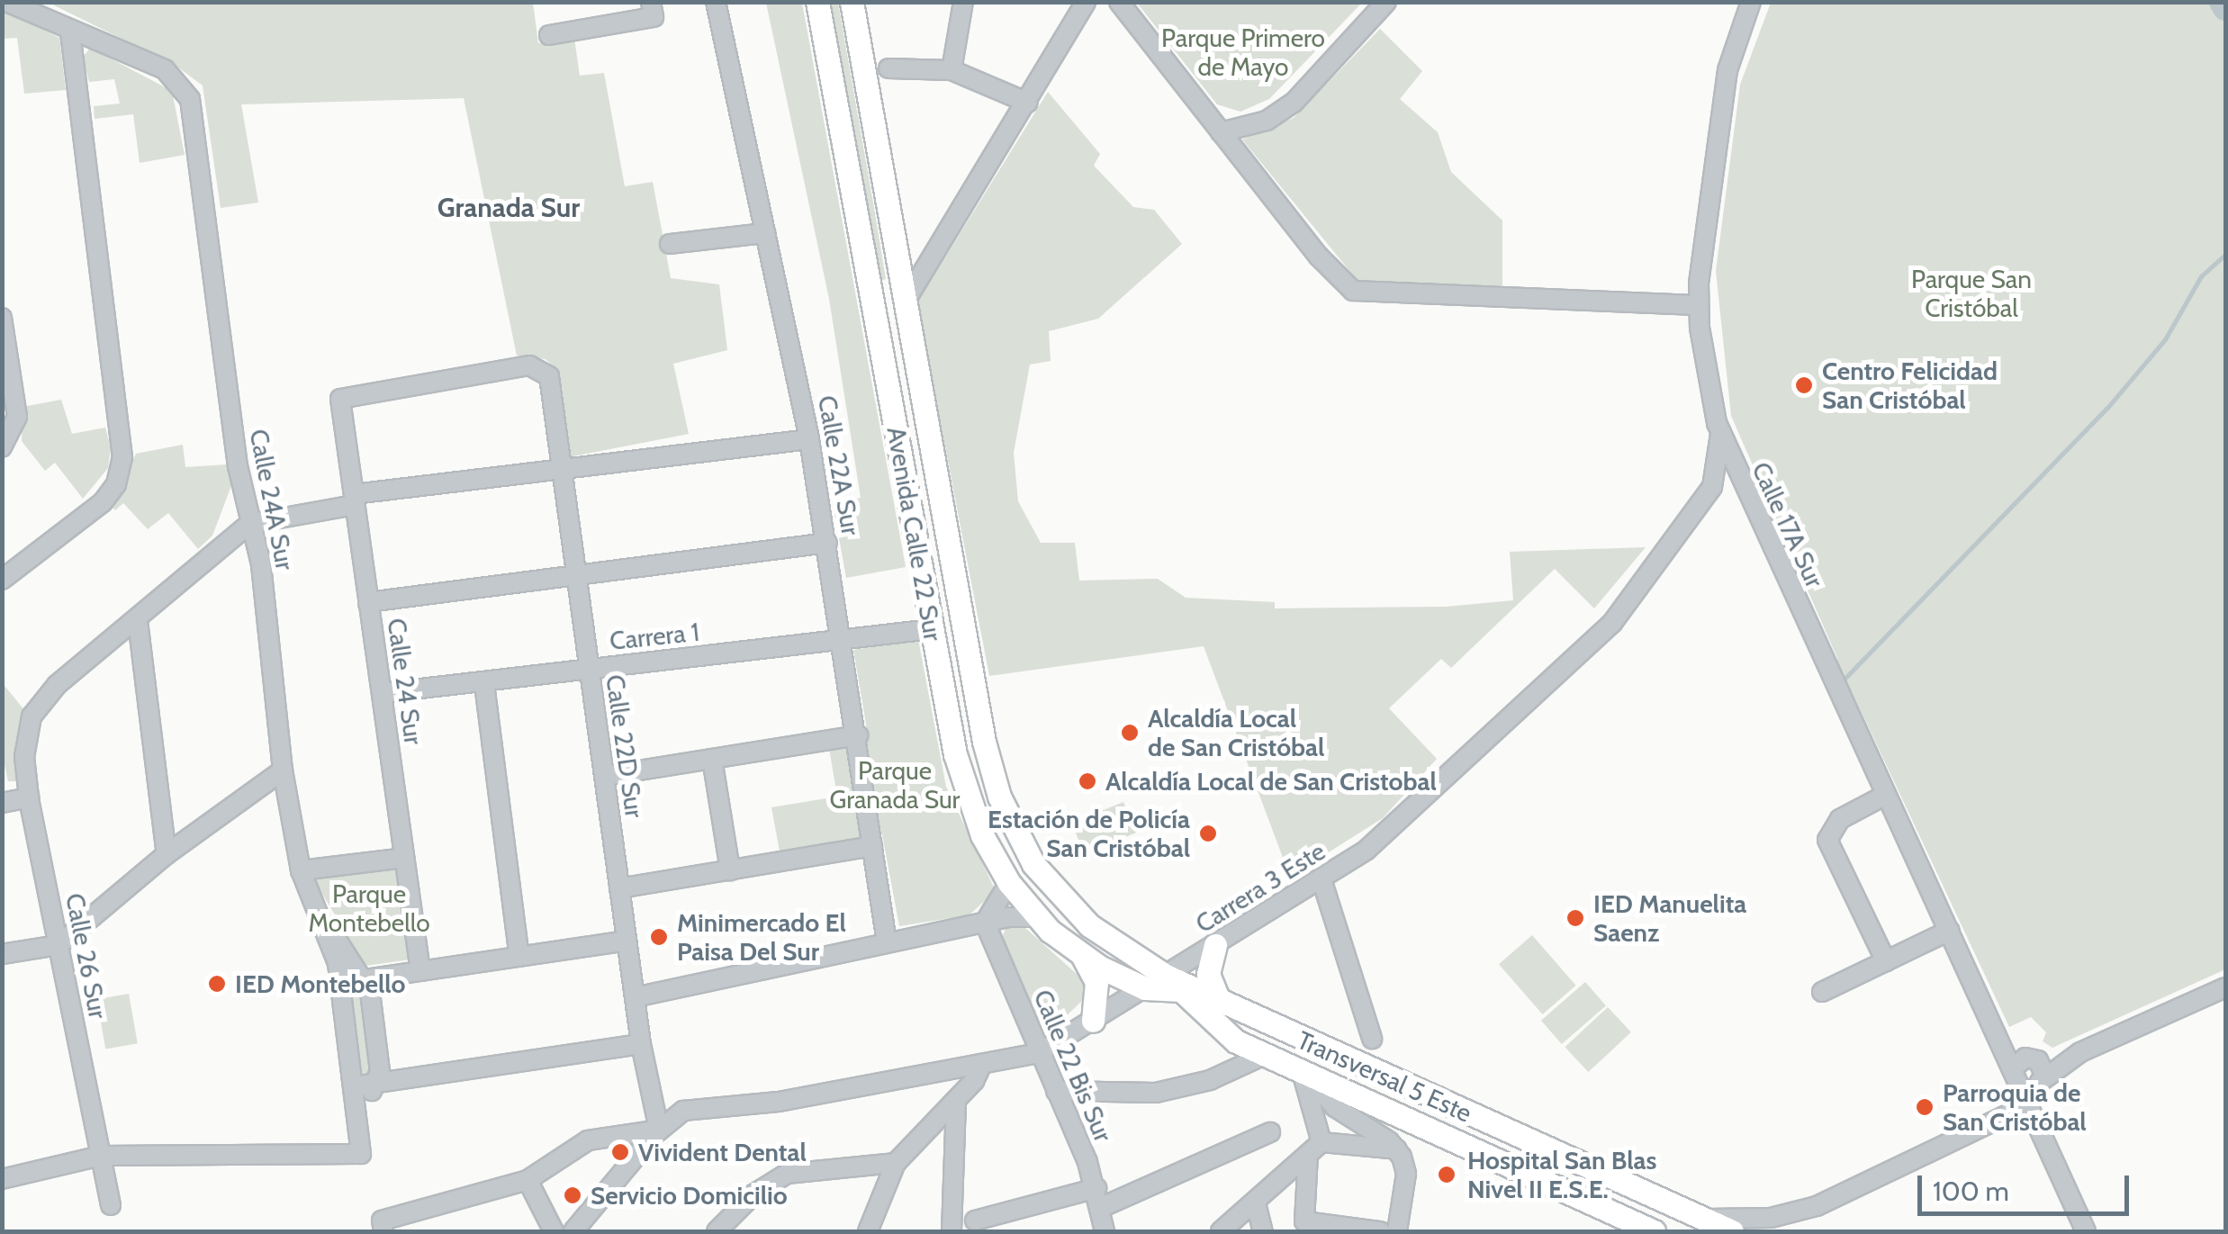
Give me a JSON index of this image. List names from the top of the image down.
{
  "streets": {
    "main road": ["Avenida Calle 22 Sur", "Transversal 5 Este"],
    "street": [
      "Calle 22A Sur",
      "Calle 24A Sur",
      "Calle 17A Sur",
      "Carrera 1",
      "Calle 24 Sur",
      "Calle 22D Sur",
      "Carrera 3 Este",
      "Calle 26 Sur",
      "Calle 22 Bis Sur"
    ]
  },
  "crossings": [
    ["Calle 22A Sur", "Carrera 1"],
    ["Calle 24A Sur", "Calle 26 Sur"],
    ["Calle 17A Sur", "Carrera 3 Este"],
    ["Avenida Calle 22 Sur", "Carrera 1"],
    ["Avenida Calle 22 Sur", "Carrera 3 Este"],
    ["Avenida Calle 22 Sur", "Transversal 5 Este"],
    ["Carrera 1", "Calle 24 Sur"],
    ["Carrera 1", "Calle 22D Sur"],
    ["Calle 24 Sur", "Calle 22D Sur"],
    ["Calle 22D Sur", "Carrera 3 Este"],
    ["Carrera 3 Este", "Calle 22 Bis Sur"],
    ["Carrera 3 Este", "Transversal 5 Este"]
  ],
  "districts": ["Granada Sur"],
  "parks": [
    "Parque Primero de Mayo",
    "Parque San Cristóbal",
    "Parque Granada Sur",
    "Parque Montebello"
  ],
  "places": [
    "Centro Felicidad San Cristóbal",
    "Alcaldía Local de San Cristóbal",
    "Alcaldía Local de San Cristobal",
    "Estación de Policía San Cristóbal",
    "IED Manuelita Saenz",
    "Minimercado El Paisa Del Sur",
    "IED Montebello",
    "Parroquia de San Cristóbal",
    "Vivident Dental",
    "Hospital San Blas Nivel II E.S.E.",
    "Servicio Domicilio"
  ],
  "scale_bar": "100 m"
}
